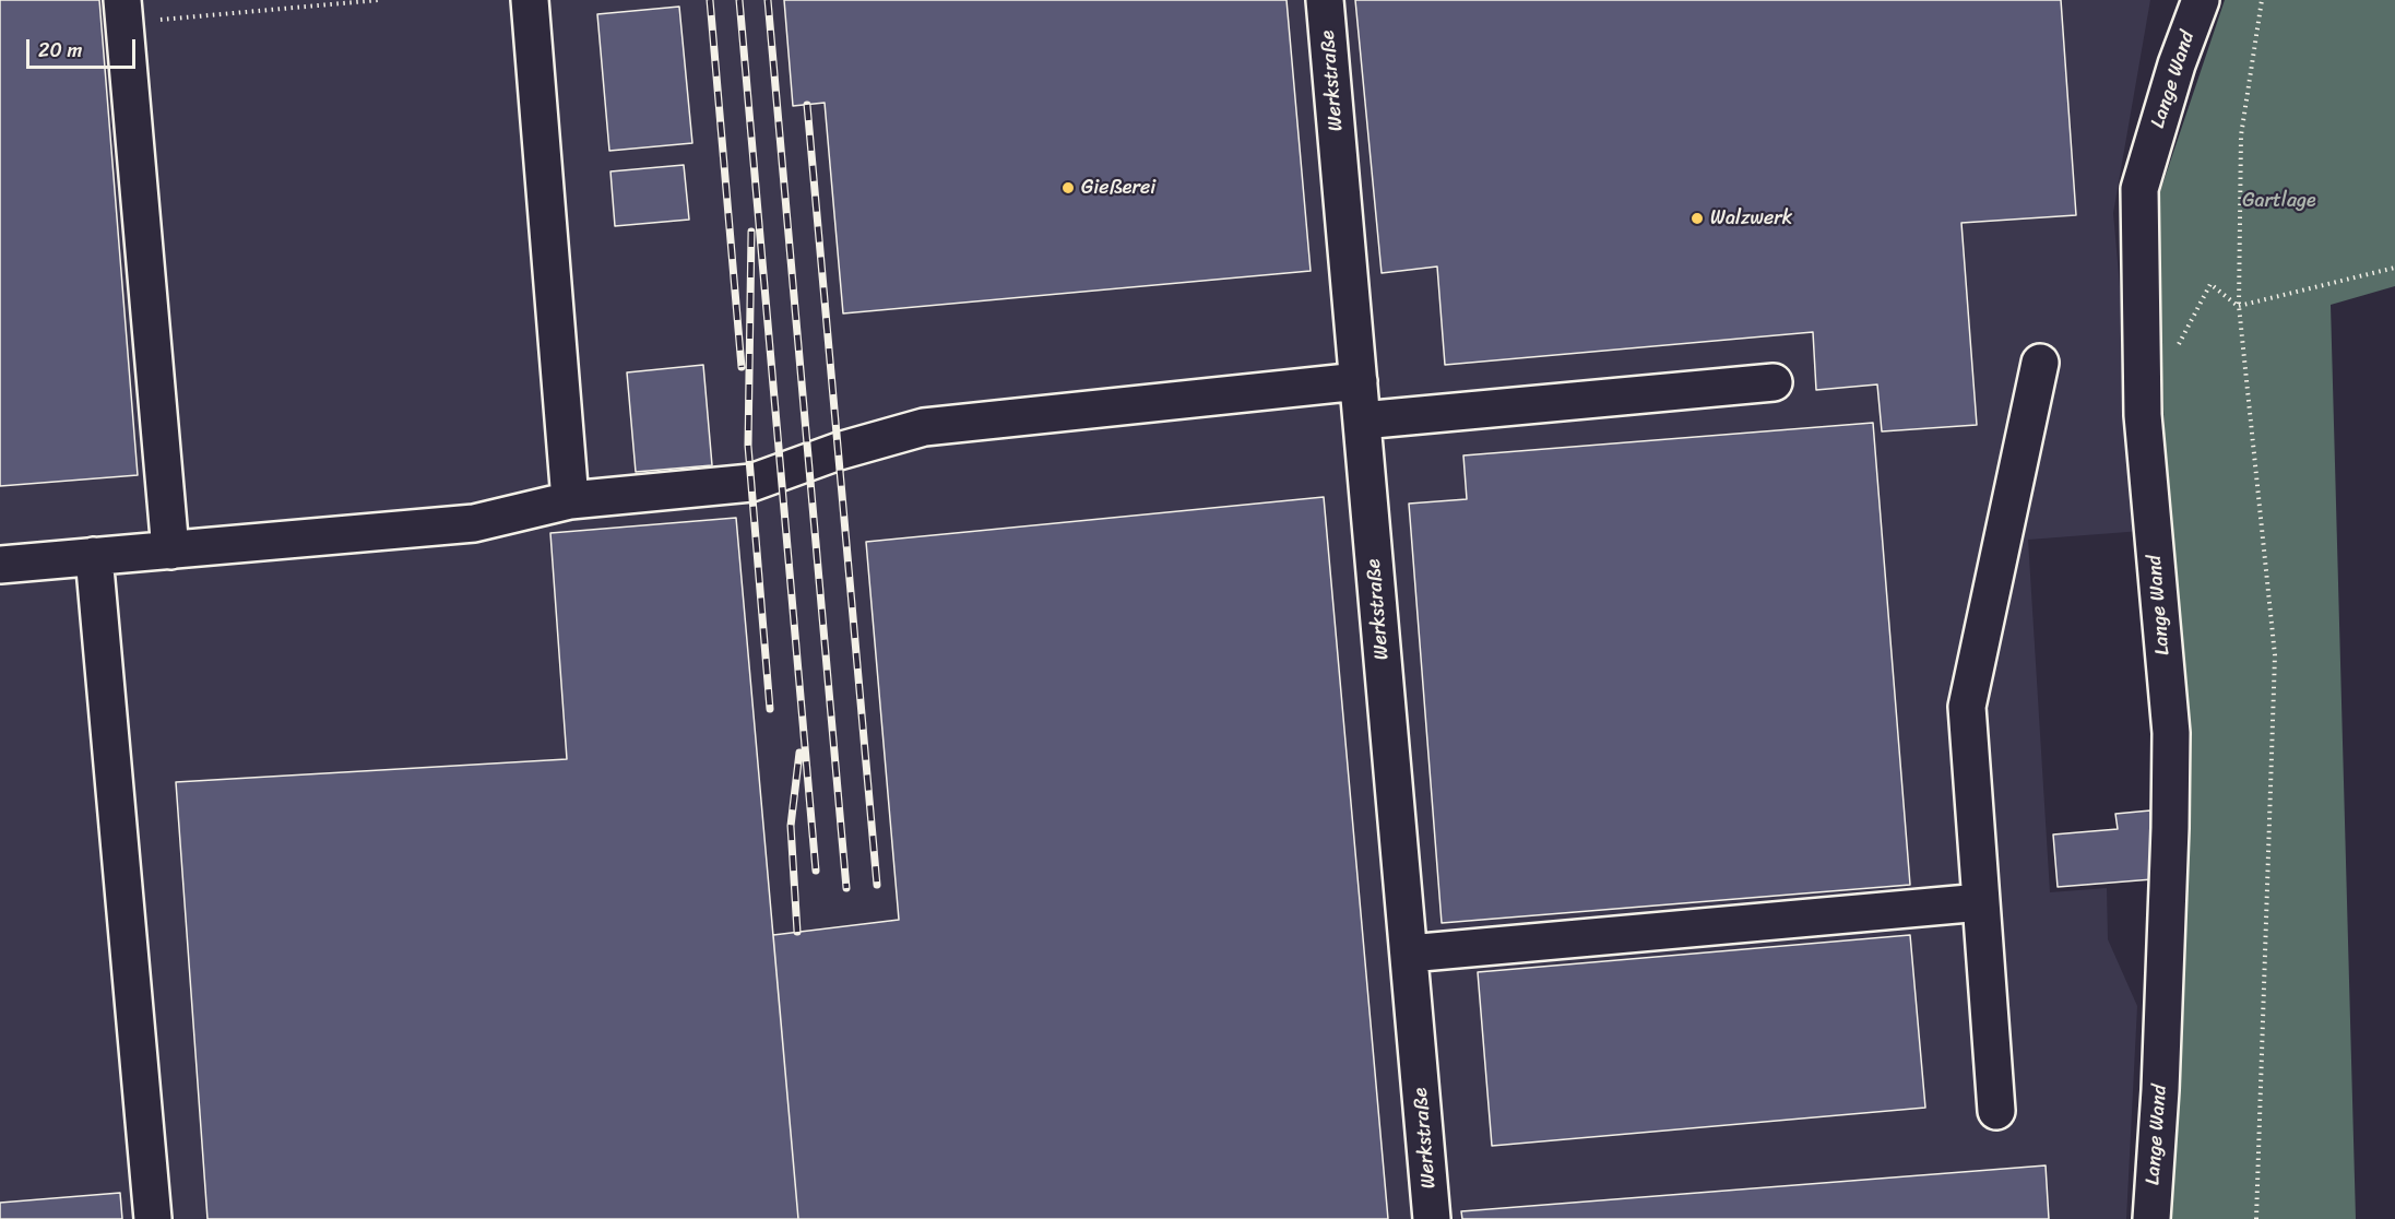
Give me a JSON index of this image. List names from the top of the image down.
{
  "streets": {
    "street": ["Lange Wand", "Werkstraße"]
  },
  "parks": ["Gartlage"],
  "places": ["Gießerei", "Walzwerk"],
  "scale_bar": "20 m"
}
